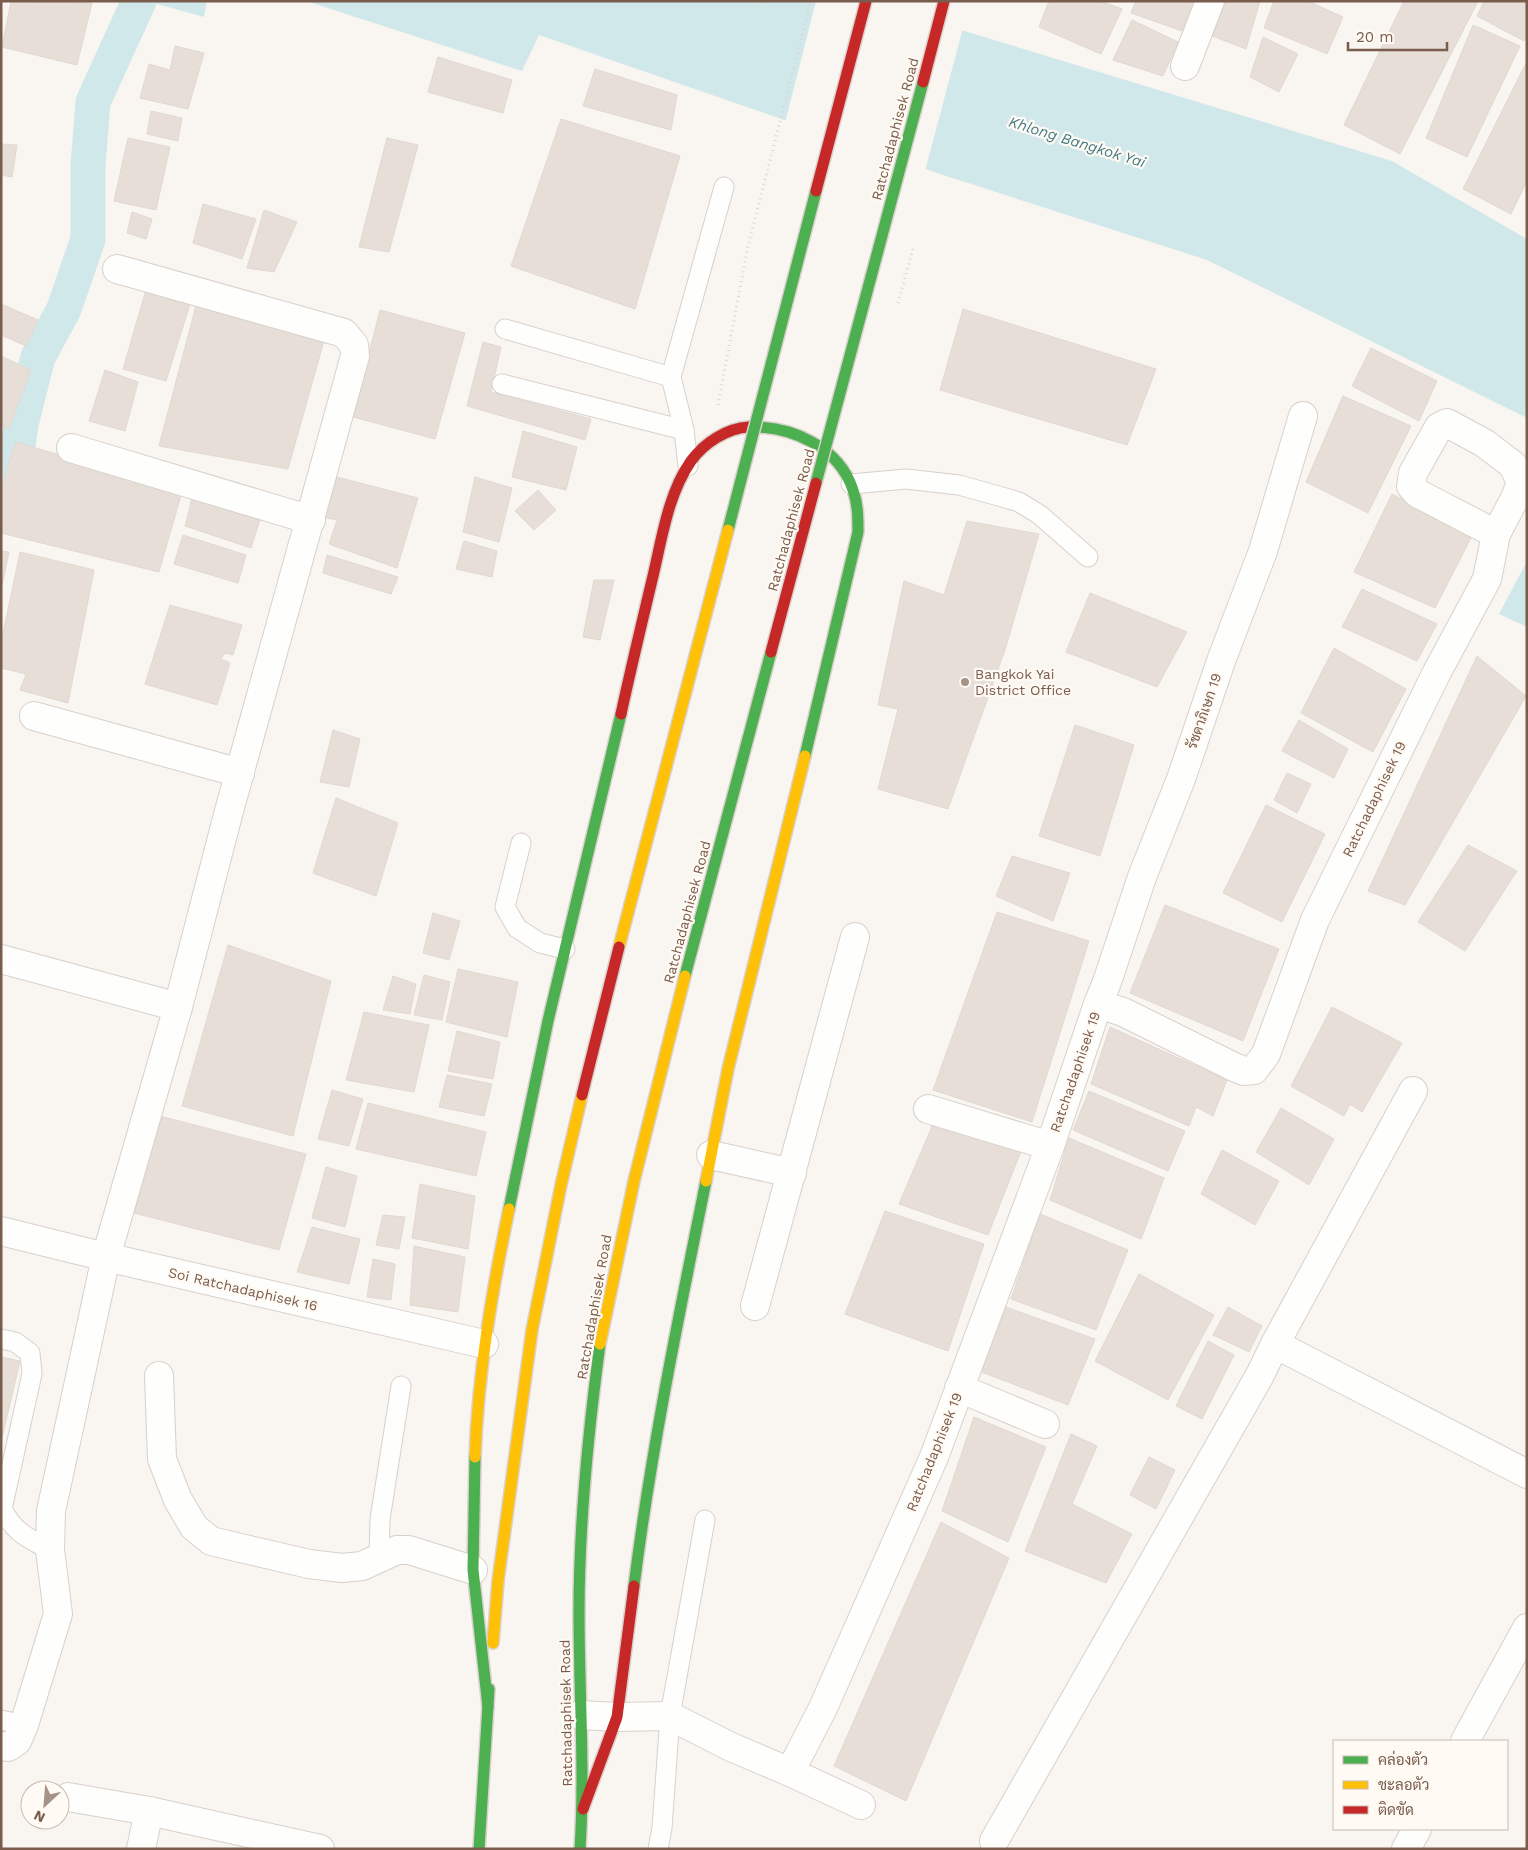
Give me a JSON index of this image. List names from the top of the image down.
{
  "streets": {
    "main road": ["Ratchadaphisek Road"],
    "street": ["รัชดาภิเษก 19", "Ratchadaphisek 19", "Soi Ratchadaphisek 16"]
  },
  "crossings": [
    ["รัชดาภิเษก 19", "Ratchadaphisek 19"]
  ],
  "water": ["Khlong Bangkok Yai"],
  "places": ["Bangkok Yai District Office"],
  "legend": ["คล่องตัว", "ชะลอตัว", "ติดขัด"],
  "scale_bar": "20 m",
  "north": "bottom left"
}
